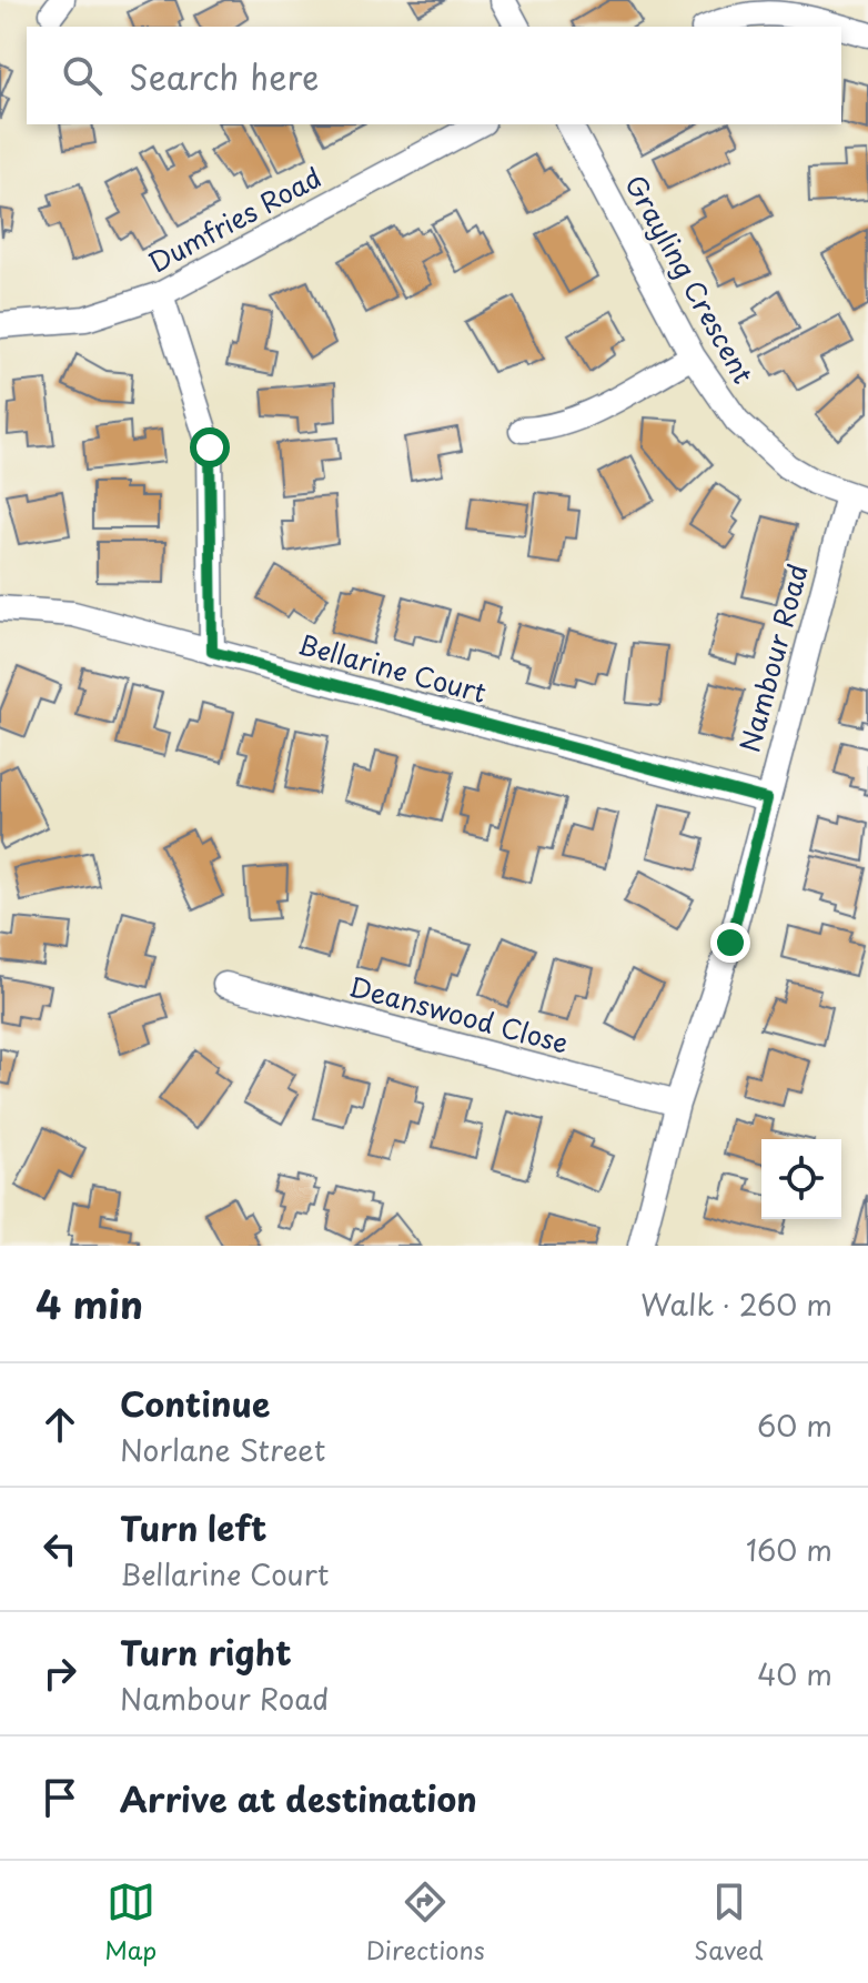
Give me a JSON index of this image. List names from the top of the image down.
{
  "streets": {
    "street": [
      "Dumfries Road",
      "Grayling Crescent",
      "Nambour Road",
      "Bellarine Court",
      "Deanswood Close"
    ]
  },
  "crossings": [
    ["Grayling Crescent", "Nambour Road"],
    ["Nambour Road", "Bellarine Court"],
    ["Nambour Road", "Deanswood Close"]
  ],
  "page": {
    "search": "Search here",
    "heading": ["4 min", "Walk · 260 m"],
    "list": [
      ["Continue", "Norlane Street", "60 m"],
      ["Turn left", "Bellarine Court", "160 m"],
      ["Turn right", "Nambour Road", "40 m"],
      "Arrive at destination"
    ],
    "nav": ["Map", "Directions", "Saved"]
  }
}
